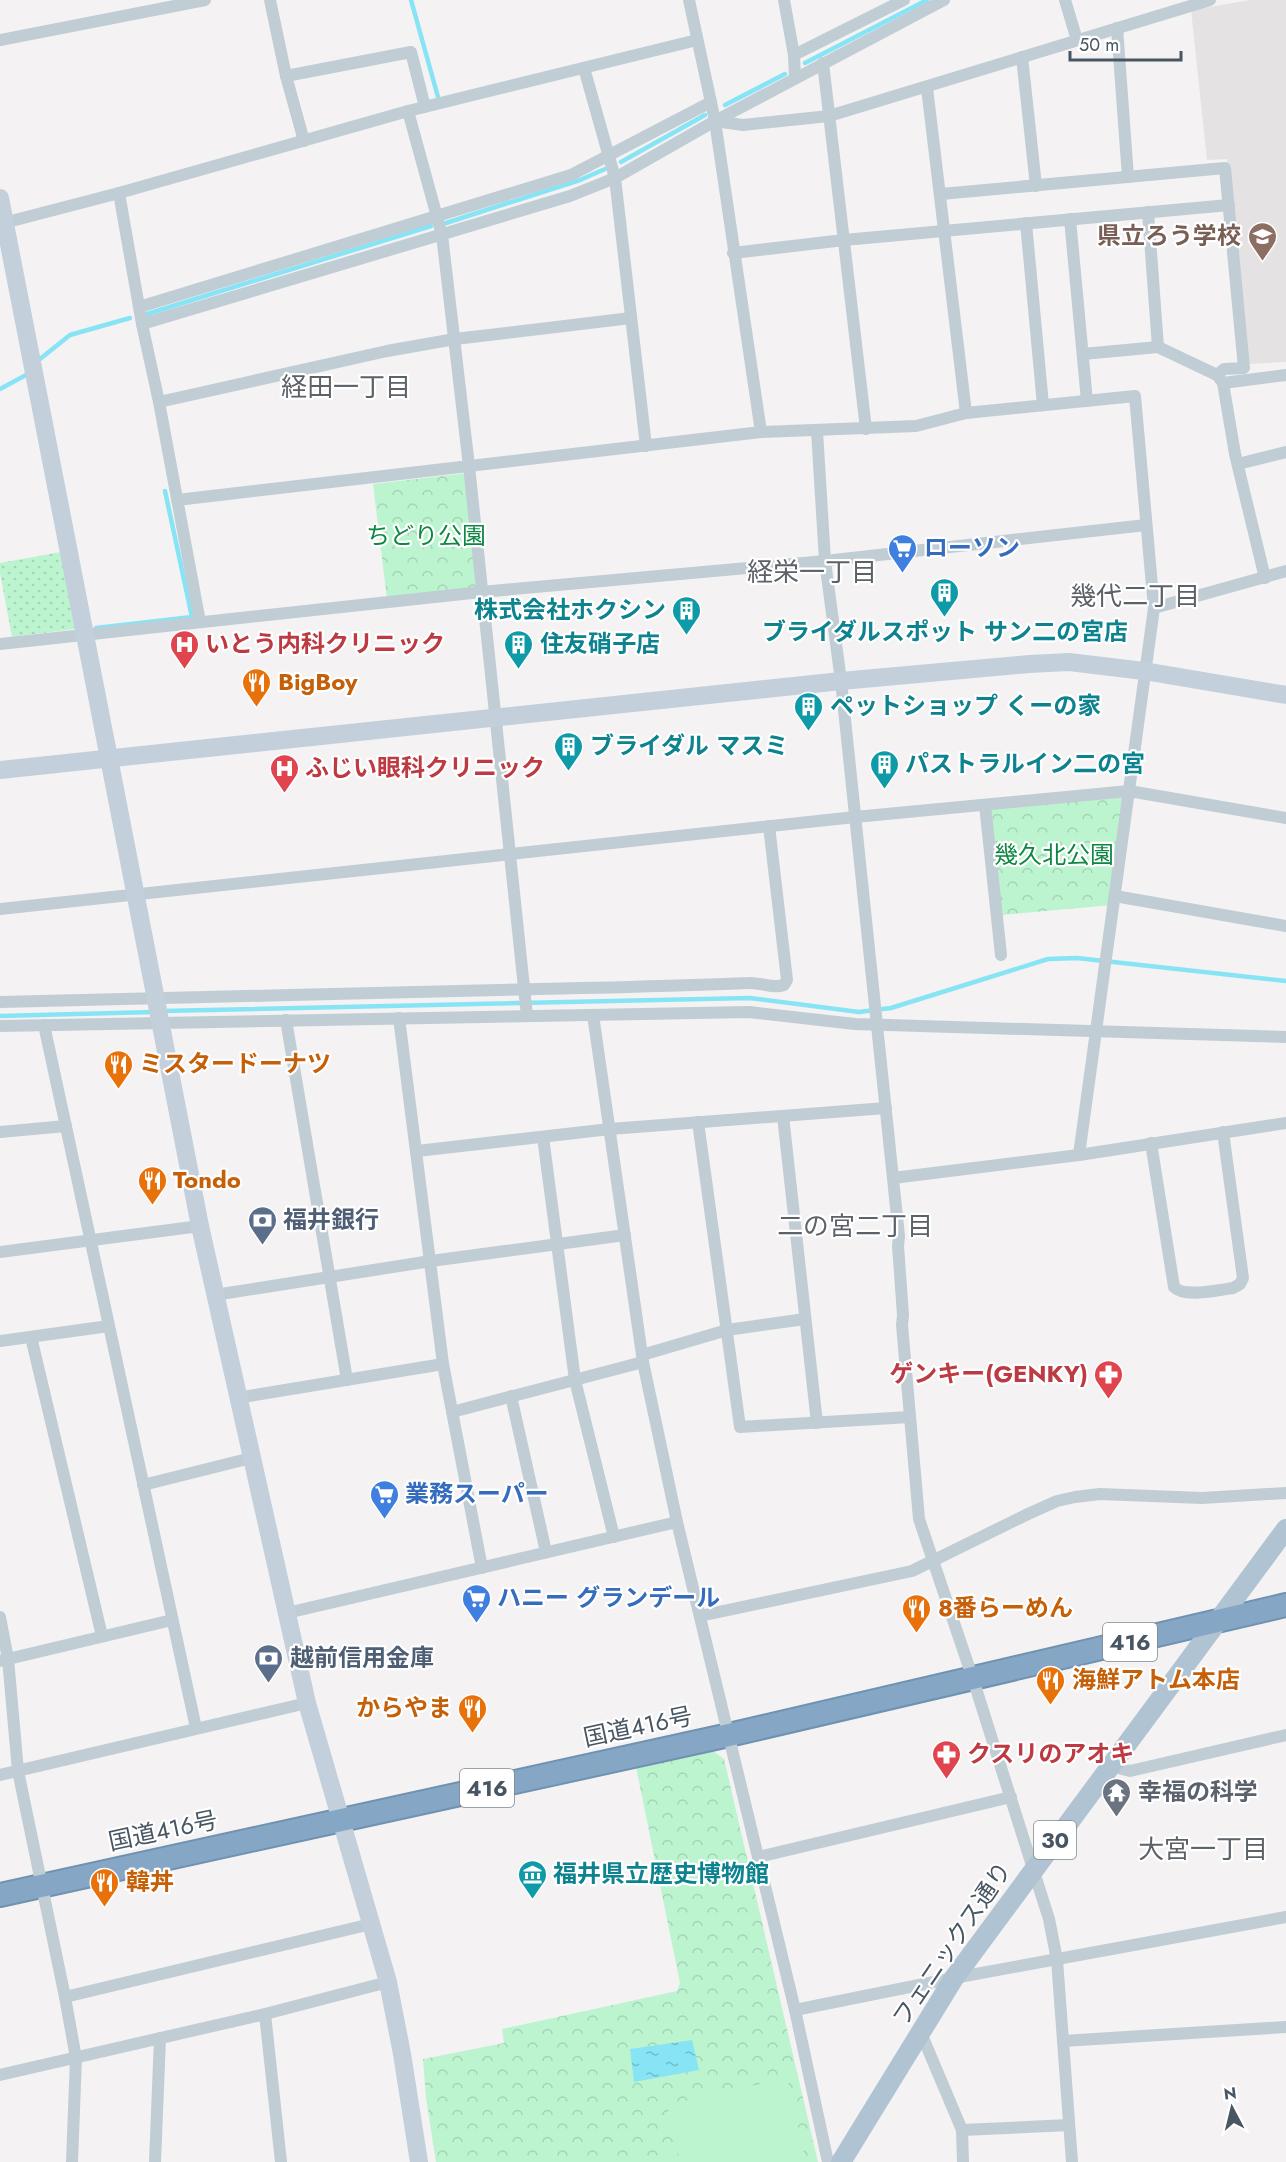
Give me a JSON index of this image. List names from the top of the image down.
{
  "streets": {
    "highway": ["416", "国道416号"],
    "main road": ["30", "フェニックス通り"]
  },
  "crossings": [
    ["国道416号", "フェニックス通り"]
  ],
  "districts": [
    "経田一丁目",
    "経栄一丁目",
    "幾代二丁目",
    "二の宮二丁目",
    "大宮一丁目"
  ],
  "parks": ["ちどり公園", "幾久北公園"],
  "places": {
    "school or university": ["県立ろう学校"],
    "supermarket": ["ローソン", "業務スーパー", "ハニー グランデール"],
    "building": [
      "ブライダルスポット サン二の宮店",
      "株式会社ホクシン",
      "住友硝子店",
      "ペットショップ くーの家",
      "ブライダル マスミ",
      "パストラルイン二の宮"
    ],
    "hospital": ["いとう内科クリニック", "ふじい眼科クリニック"],
    "restaurant": [
      "BigBoy",
      "ミスタードーナツ",
      "Tondo",
      "8番らーめん",
      "海鮮アトム本店",
      "からやま",
      "韓丼"
    ],
    "bank": ["福井銀行", "越前信用金庫"],
    "pharmacy": ["ゲンキー(GENKY)", "クスリのアオキ"],
    "temple": ["幸福の科学"],
    "museum": ["福井県立歴史博物館"]
  },
  "scale_bar": "50 m",
  "north": "top"
}
